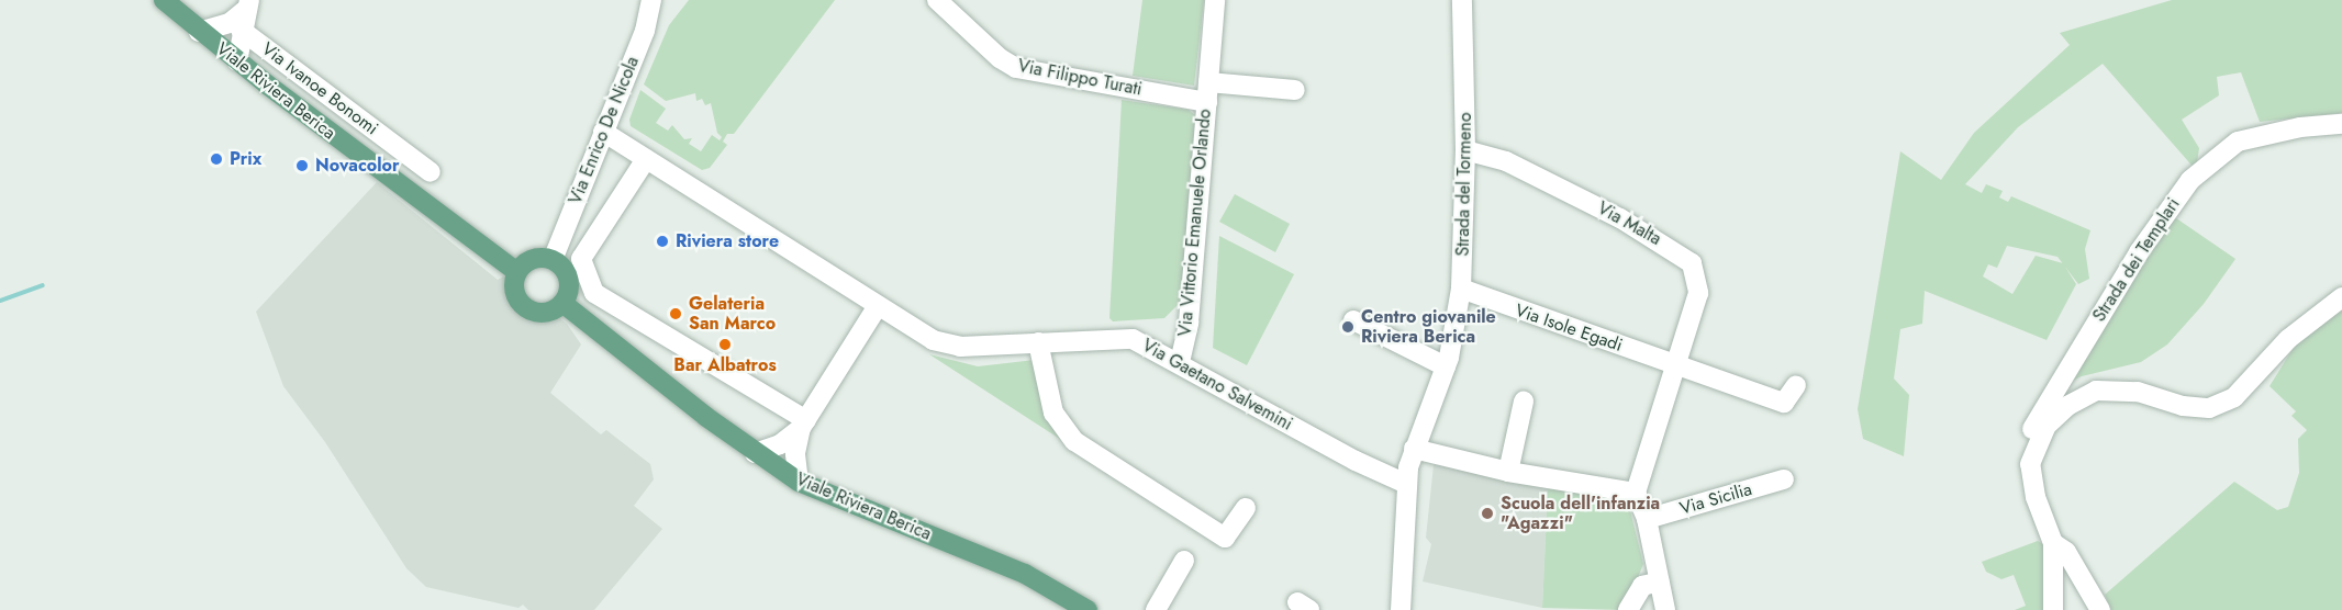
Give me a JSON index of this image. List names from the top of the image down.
{
  "streets": {
    "main road": ["Viale Riviera Berica"],
    "street": [
      "Via Filippo Turati",
      "Via Ivanoe Bonomi",
      "Via Enrico De Nicola",
      "Strada del Tormeno",
      "Via Vittorio Emanuele Orlando",
      "Via Malta",
      "Strada dei Templari",
      "Via Isole Egadi",
      "Via Gaetano Salvemini",
      "Via Sicilia"
    ]
  },
  "crossings": [
    ["Via Filippo Turati", "Via Vittorio Emanuele Orlando"],
    ["Via Ivanoe Bonomi", "Viale Riviera Berica"],
    ["Viale Riviera Berica", "Via Enrico De Nicola"],
    ["Via Enrico De Nicola", "Via Gaetano Salvemini"],
    ["Strada del Tormeno", "Via Malta"],
    ["Strada del Tormeno", "Via Isole Egadi"],
    ["Strada del Tormeno", "Via Gaetano Salvemini"],
    ["Via Vittorio Emanuele Orlando", "Via Gaetano Salvemini"],
    ["Via Malta", "Via Isole Egadi"]
  ],
  "places": [
    "Prix",
    "Novacolor",
    "Riviera store",
    "Gelateria San Marco",
    "Centro giovanile Riviera Berica",
    "Bar Albatros",
    "Scuola dell'infanzia \"Agazzi\""
  ]
}
